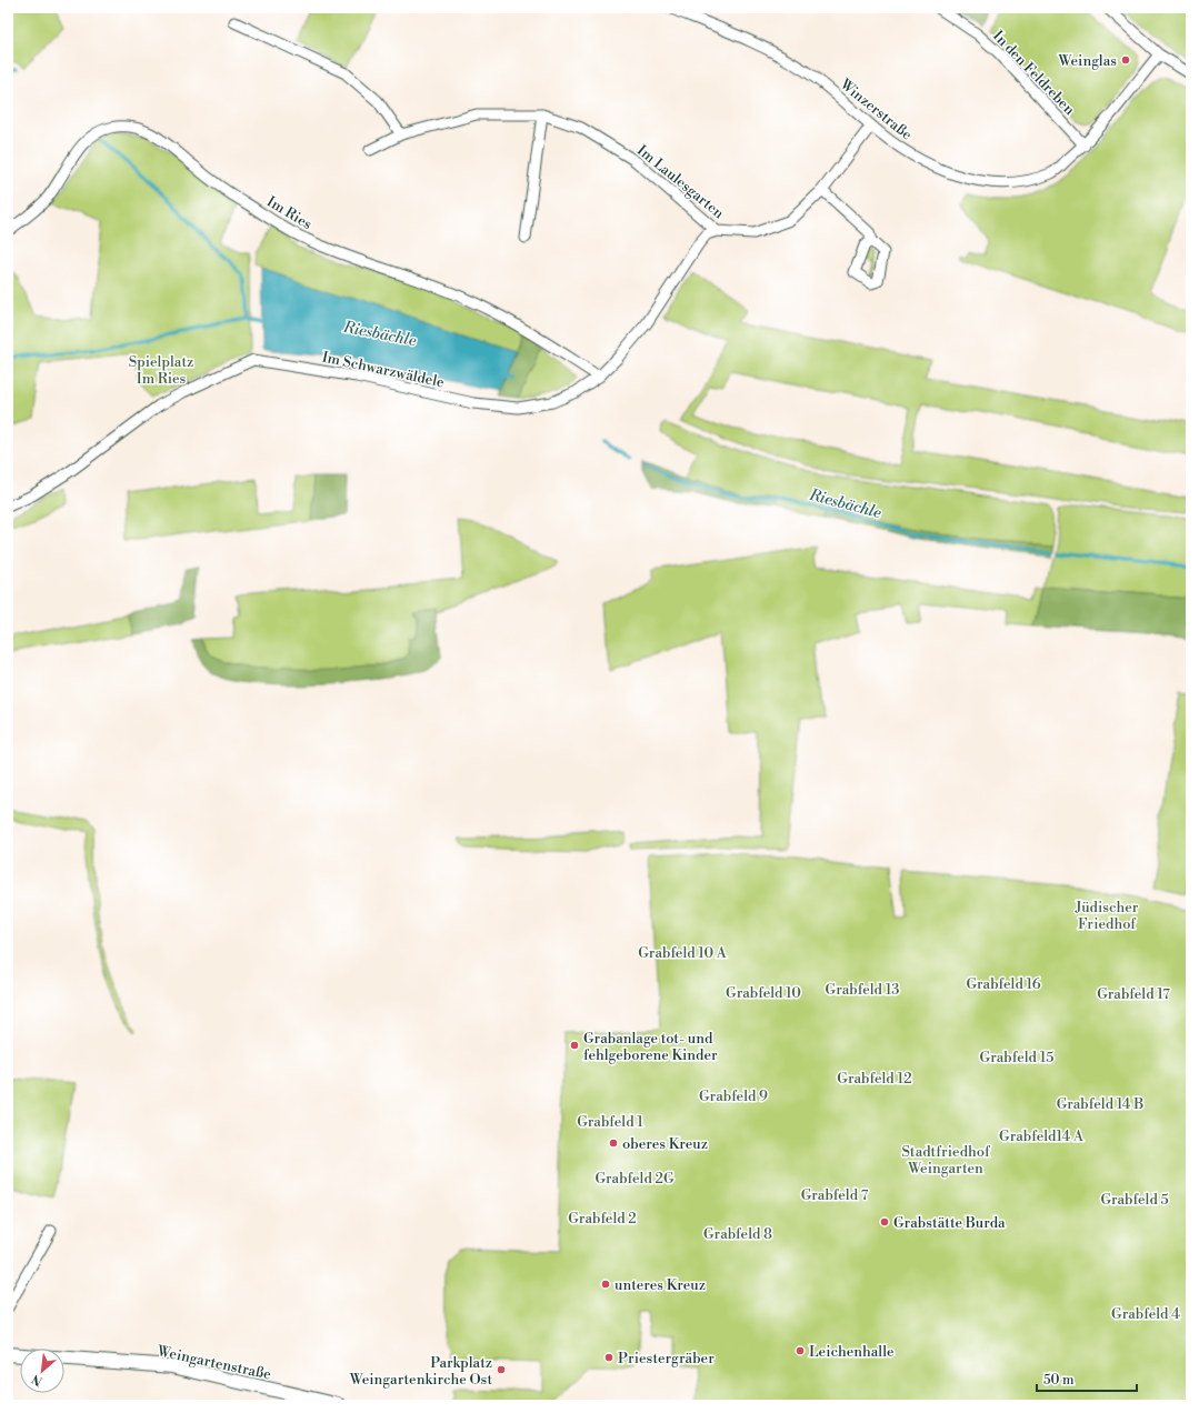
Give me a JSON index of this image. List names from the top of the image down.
{
  "streets": {
    "street": [
      "In den Feldreben",
      "Winzerstraße",
      "Im Laulesgarten",
      "Im Ries",
      "Im Schwarzwäldele",
      "Weingartenstraße"
    ]
  },
  "crossings": [
    ["In den Feldreben", "Winzerstraße"],
    ["Winzerstraße", "Im Laulesgarten"],
    ["Im Laulesgarten", "Im Schwarzwäldele"],
    ["Im Ries", "Im Schwarzwäldele"]
  ],
  "water": ["Riesbächle"],
  "parks": [
    "Spielplatz Im Ries",
    "Jüdischer Friedhof",
    "Grabfeld 10 A",
    "Grabfeld 16",
    "Grabfeld 13",
    "Grabfeld 10",
    "Grabfeld 17",
    "Grabfeld 15",
    "Grabfeld 12",
    "Grabfeld 9",
    "Grabfeld 14 B",
    "Grabfeld 1",
    "Grabfeld14 A",
    "Stadtfriedhof Weingarten",
    "Grabfeld 2G",
    "Grabfeld 7",
    "Grabfeld 5",
    "Grabfeld 2",
    "Grabfeld 8",
    "Grabfeld 4"
  ],
  "places": [
    "Weinglas",
    "Grabanlage tot- und fehlgeborene Kinder",
    "oberes Kreuz",
    "Grabstätte Burda",
    "unteres Kreuz",
    "Leichenhalle",
    "Priestergräber",
    "Parkplatz Weingartenkirche Ost"
  ],
  "scale_bar": "50 m",
  "north": "bottom left"
}
